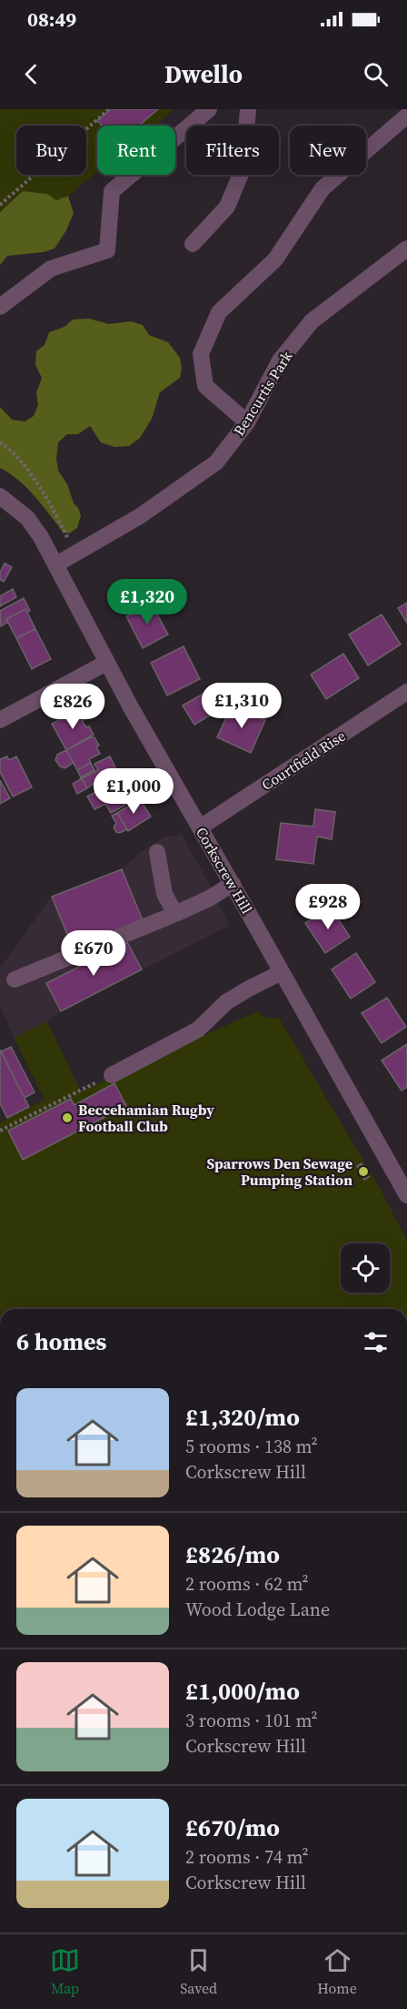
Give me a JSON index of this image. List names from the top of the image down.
{
  "streets": {
    "street": ["Bencurtis Park", "Courtfield Rise", "Corkscrew Hill"]
  },
  "crossings": [
    ["Bencurtis Park", "Corkscrew Hill"],
    ["Courtfield Rise", "Corkscrew Hill"]
  ],
  "places": ["Beccehamian Rugby Football Club", "Sparrows Den Sewage Pumping Station"],
  "page": {
    "status": "08:49",
    "header": "Dwello",
    "chip": [
      "Buy",
      "Rent",
      "Filters",
      "New"
    ],
    "price": [
      "£1,320",
      "£1,310",
      "£826",
      "£1,000",
      "£928",
      "£670"
    ],
    "heading": "6 homes",
    "list": [
      {
        "name": "£1,320/mo",
        "note": "5 rooms · 138 m² · Corkscrew Hill"
      },
      {
        "name": "£826/mo",
        "note": "2 rooms · 62 m² · Wood Lodge Lane"
      },
      {
        "name": "£1,000/mo",
        "note": "3 rooms · 101 m² · Corkscrew Hill"
      },
      {
        "name": "£670/mo",
        "note": "2 rooms · 74 m² · Corkscrew Hill"
      }
    ],
    "tabs": ["Map", "Saved", "Home"]
  }
}
